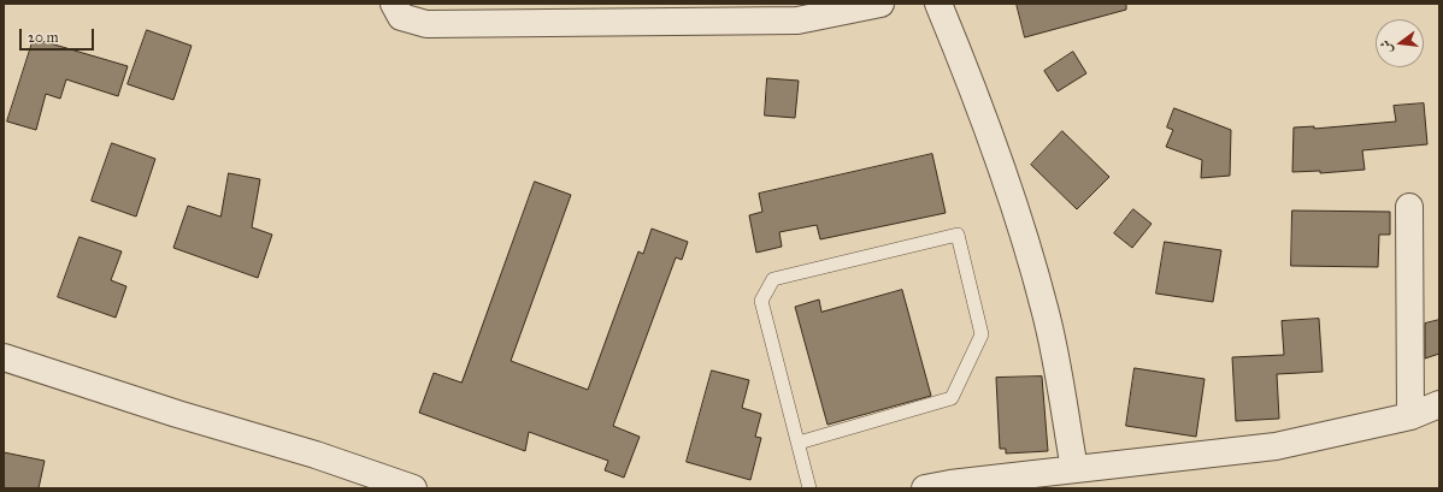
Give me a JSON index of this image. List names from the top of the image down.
{
  "scale_bar": "20 m",
  "north": "left"
}
